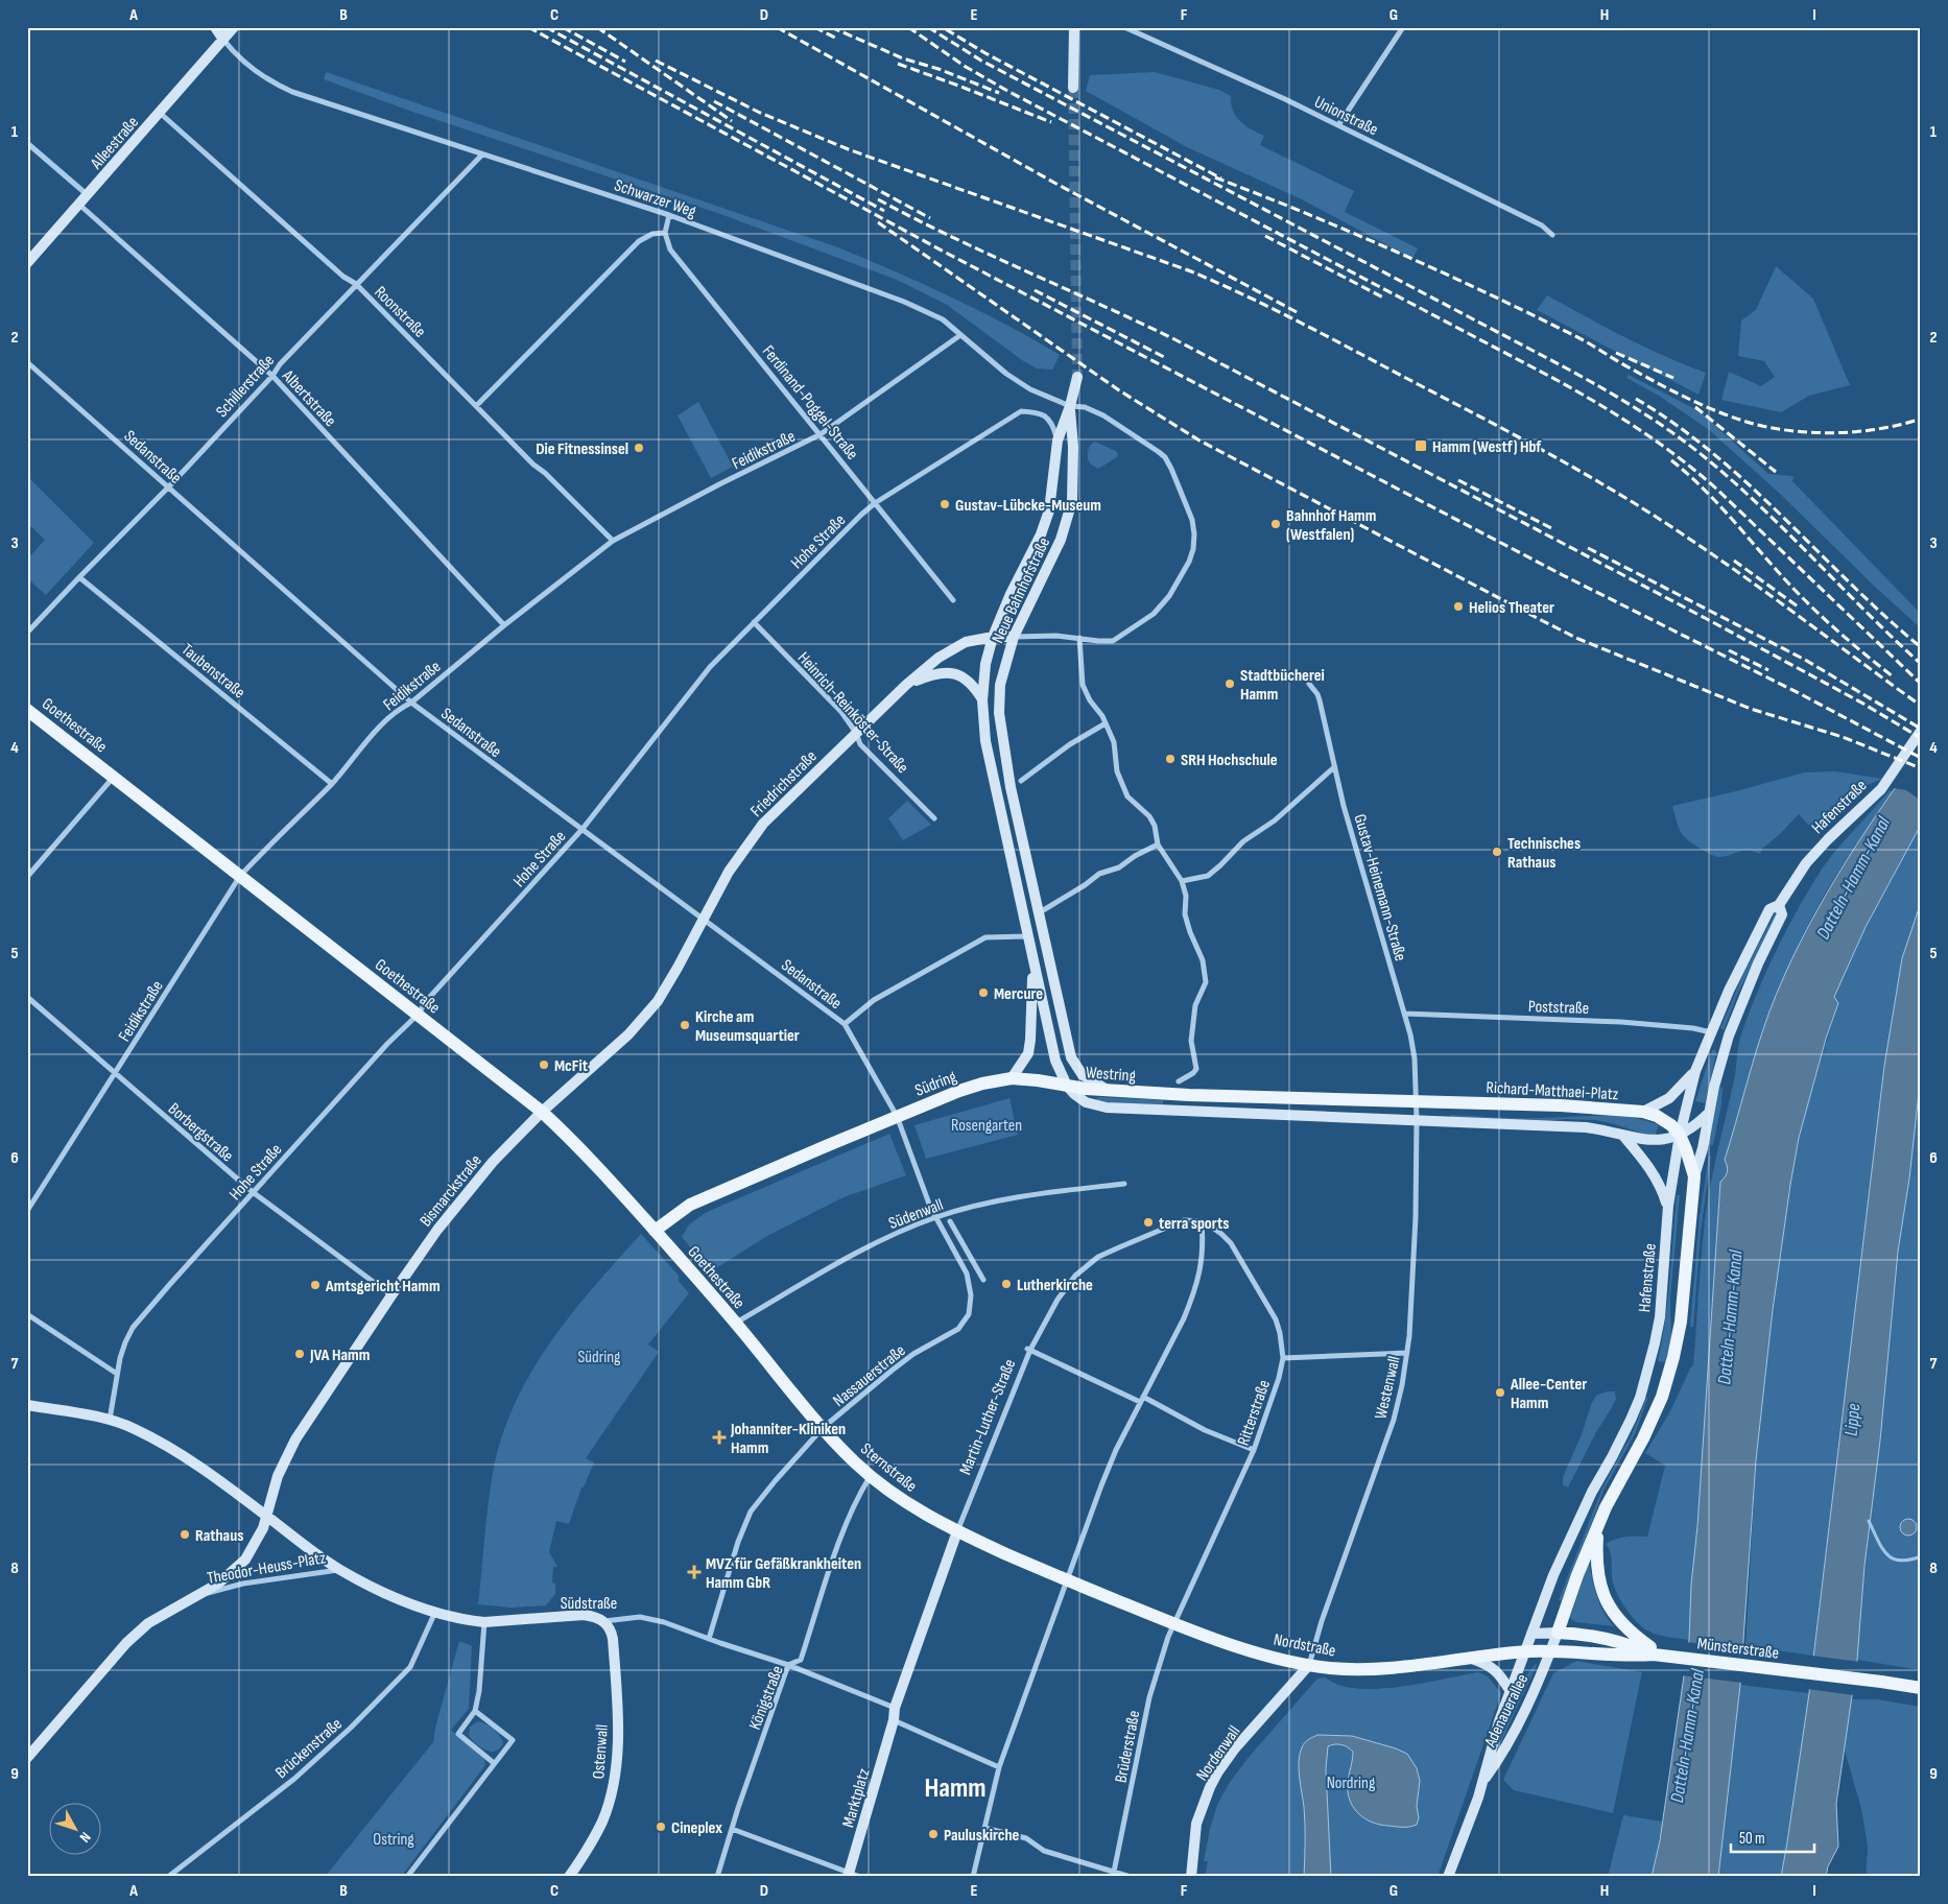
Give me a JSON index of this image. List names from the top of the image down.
{
  "streets": {
    "main road": [
      "Alleestraße",
      "Neue Bahnhofstraße",
      "Goethestraße",
      "Friedrichstraße",
      "Hafenstraße",
      "Westring",
      "Südring",
      "Richard-Matthaei-Platz",
      "Bismarckstraße",
      "Martin-Luther-Straße",
      "Sternstraße",
      "Theodor-Heuss-Platz",
      "Südstraße",
      "Nordstraße",
      "Münsterstraße",
      "Adenauerallee",
      "Ostenwall",
      "Nordenwall",
      "Marktplatz"
    ],
    "street": [
      "Unionstraße",
      "Schwarzer Weg",
      "Roonstraße",
      "Schillerstraße",
      "Albertstraße",
      "Ferdinand-Poggel-Straße",
      "Feidikstraße",
      "Sedanstraße",
      "Hohe Straße",
      "Taubenstraße",
      "Heinrich-Reinköster-Straße",
      "Gustav-Heinemann-Straße",
      "Poststraße",
      "Borbergstraße",
      "Südenwall",
      "Nassauerstraße",
      "Westenwall",
      "Ritterstraße",
      "Königstraße",
      "Brüderstraße",
      "Brückenstraße"
    ]
  },
  "crossings": [
    ["Alleestraße", "Schwarzer Weg"],
    ["Alleestraße", "Roonstraße"],
    ["Alleestraße", "Albertstraße"],
    ["Schwarzer Weg", "Schillerstraße"],
    ["Schwarzer Weg", "Feidikstraße"],
    ["Schwarzer Weg", "Neue Bahnhofstraße"],
    ["Schwarzer Weg", "Friedrichstraße"],
    ["Roonstraße", "Schillerstraße"],
    ["Roonstraße", "Feidikstraße"],
    ["Schillerstraße", "Albertstraße"],
    ["Schillerstraße", "Sedanstraße"],
    ["Schillerstraße", "Taubenstraße"],
    ["Albertstraße", "Feidikstraße"],
    ["Ferdinand-Poggel-Straße", "Feidikstraße"],
    ["Ferdinand-Poggel-Straße", "Hohe Straße"],
    ["Feidikstraße", "Sedanstraße"],
    ["Feidikstraße", "Taubenstraße"],
    ["Feidikstraße", "Goethestraße"],
    ["Feidikstraße", "Borbergstraße"],
    ["Sedanstraße", "Hohe Straße"],
    ["Sedanstraße", "Friedrichstraße"],
    ["Sedanstraße", "Südring"],
    ["Sedanstraße", "Bismarckstraße"],
    ["Sedanstraße", "Südenwall"],
    ["Sedanstraße", "Nassauerstraße"],
    ["Hohe Straße", "Neue Bahnhofstraße"],
    ["Hohe Straße", "Heinrich-Reinköster-Straße"],
    ["Hohe Straße", "Goethestraße"],
    ["Hohe Straße", "Borbergstraße"],
    ["Hohe Straße", "Theodor-Heuss-Platz"],
    ["Neue Bahnhofstraße", "Friedrichstraße"],
    ["Neue Bahnhofstraße", "Westring"],
    ["Neue Bahnhofstraße", "Südring"],
    ["Heinrich-Reinköster-Straße", "Friedrichstraße"],
    ["Goethestraße", "Südring"],
    ["Goethestraße", "Bismarckstraße"],
    ["Goethestraße", "Südenwall"],
    ["Goethestraße", "Sternstraße"],
    ["Friedrichstraße", "Bismarckstraße"],
    ["Hafenstraße", "Poststraße"],
    ["Hafenstraße", "Richard-Matthaei-Platz"],
    ["Hafenstraße", "Nordstraße"],
    ["Hafenstraße", "Münsterstraße"],
    ["Hafenstraße", "Adenauerallee"],
    ["Gustav-Heinemann-Straße", "Poststraße"],
    ["Gustav-Heinemann-Straße", "Westring"],
    ["Gustav-Heinemann-Straße", "Richard-Matthaei-Platz"],
    ["Gustav-Heinemann-Straße", "Westenwall"],
    ["Westring", "Südring"],
    ["Westring", "Richard-Matthaei-Platz"],
    ["Westring", "Westenwall"],
    ["Richard-Matthaei-Platz", "Westenwall"],
    ["Borbergstraße", "Bismarckstraße"],
    ["Bismarckstraße", "Theodor-Heuss-Platz"],
    ["Südenwall", "Sternstraße"],
    ["Nassauerstraße", "Sternstraße"],
    ["Nassauerstraße", "Südstraße"],
    ["Westenwall", "Nordstraße"],
    ["Westenwall", "Nordenwall"],
    ["Ritterstraße", "Martin-Luther-Straße"],
    ["Ritterstraße", "Nordstraße"],
    ["Ritterstraße", "Brüderstraße"],
    ["Martin-Luther-Straße", "Sternstraße"],
    ["Martin-Luther-Straße", "Südstraße"],
    ["Martin-Luther-Straße", "Marktplatz"],
    ["Sternstraße", "Nordstraße"],
    ["Sternstraße", "Königstraße"],
    ["Theodor-Heuss-Platz", "Südstraße"],
    ["Südstraße", "Königstraße"],
    ["Südstraße", "Brückenstraße"],
    ["Südstraße", "Ostenwall"],
    ["Südstraße", "Marktplatz"],
    ["Nordstraße", "Münsterstraße"],
    ["Nordstraße", "Adenauerallee"],
    ["Nordstraße", "Brüderstraße"],
    ["Nordstraße", "Nordenwall"],
    ["Münsterstraße", "Adenauerallee"]
  ],
  "districts": ["Hamm"],
  "water": ["Datteln-Hamm-Kanal", "Lippe"],
  "parks": [
    "Rosengarten",
    "Südring",
    "Nordring",
    "Ostring"
  ],
  "places": {
    "transit": ["Hamm (Westf) Hbf"],
    "other": [
      "Die Fitnessinsel",
      "Gustav-Lübcke-Museum",
      "Bahnhof Hamm (Westfalen)",
      "Helios Theater",
      "Stadtbücherei Hamm",
      "SRH Hochschule",
      "Technisches Rathaus",
      "Mercure",
      "Kirche am Museumsquartier",
      "McFit",
      "terra sports",
      "Lutherkirche",
      "Amtsgericht Hamm",
      "JVA Hamm",
      "Allee-Center Hamm",
      "Rathaus",
      "Cineplex",
      "Pauluskirche"
    ],
    "health": ["Johanniter-Kliniken Hamm", "MVZ für Gefäßkrankheiten Hamm GbR"]
  },
  "scale_bar": "50 m",
  "north": "bottom right",
  "grid": {
    "columns": [
      "A",
      "B",
      "C",
      "D",
      "E",
      "F",
      "G",
      "H",
      "I"
    ],
    "rows": [
      "1",
      "2",
      "3",
      "4",
      "5",
      "6",
      "7",
      "8",
      "9"
    ]
  }
}
